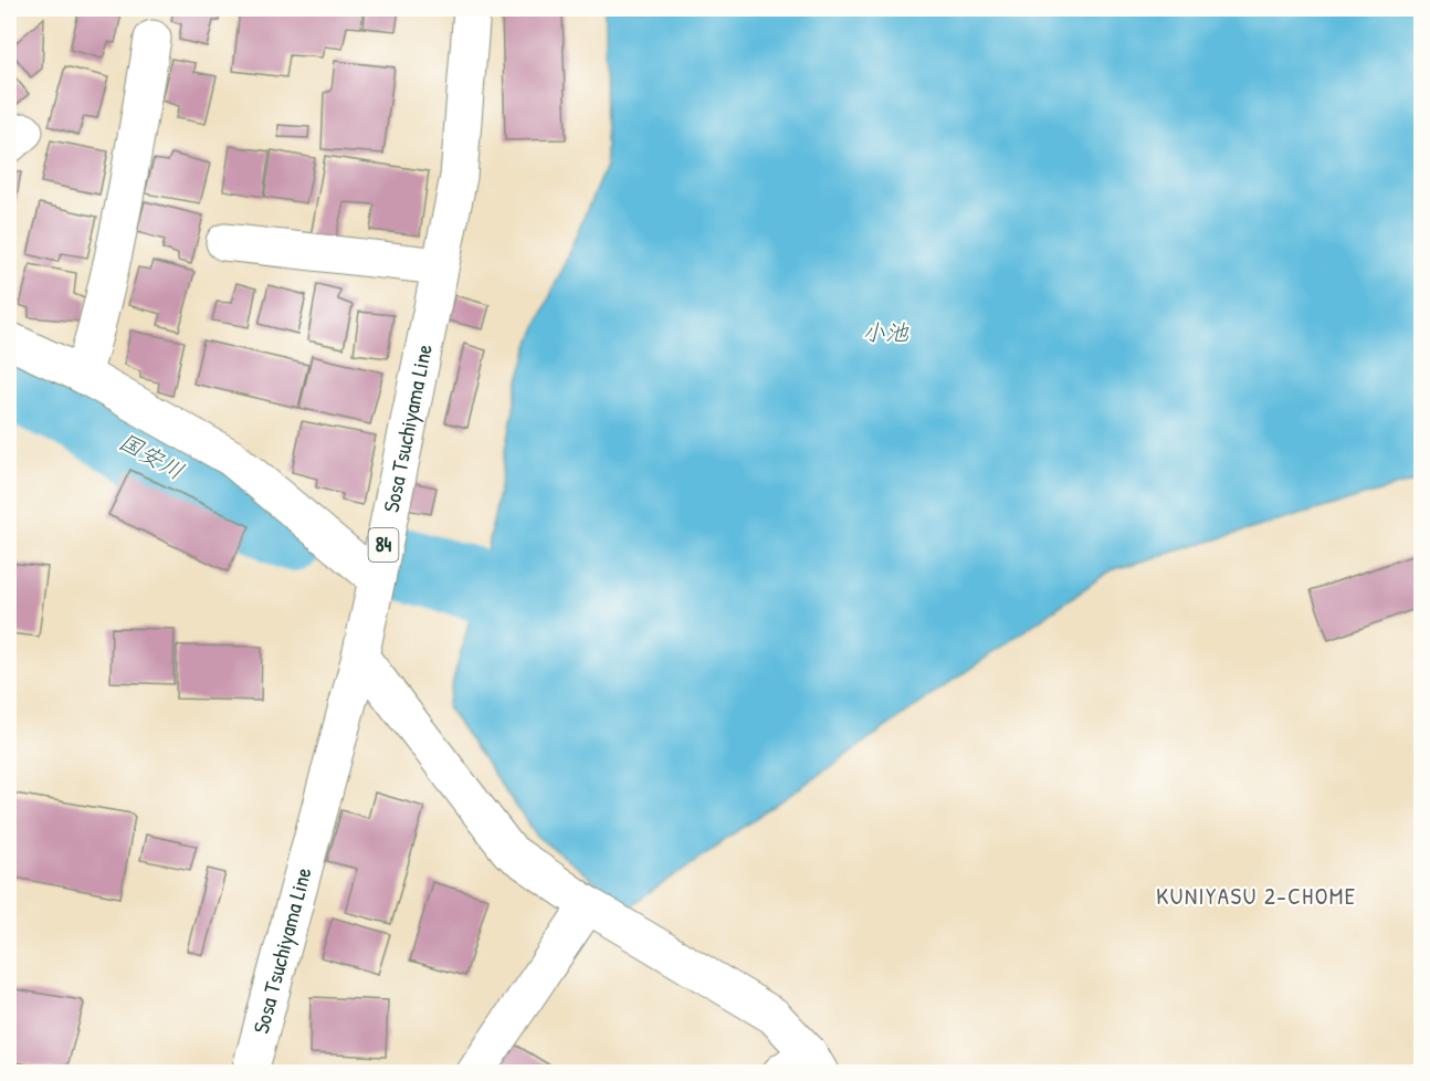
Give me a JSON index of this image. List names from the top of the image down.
{
  "streets": {
    "street": ["Sosa Tsuchiyama Line", "84"]
  },
  "districts": ["KUNIYASU 2-CHOME"],
  "water": ["小池", "国安川"]
}
